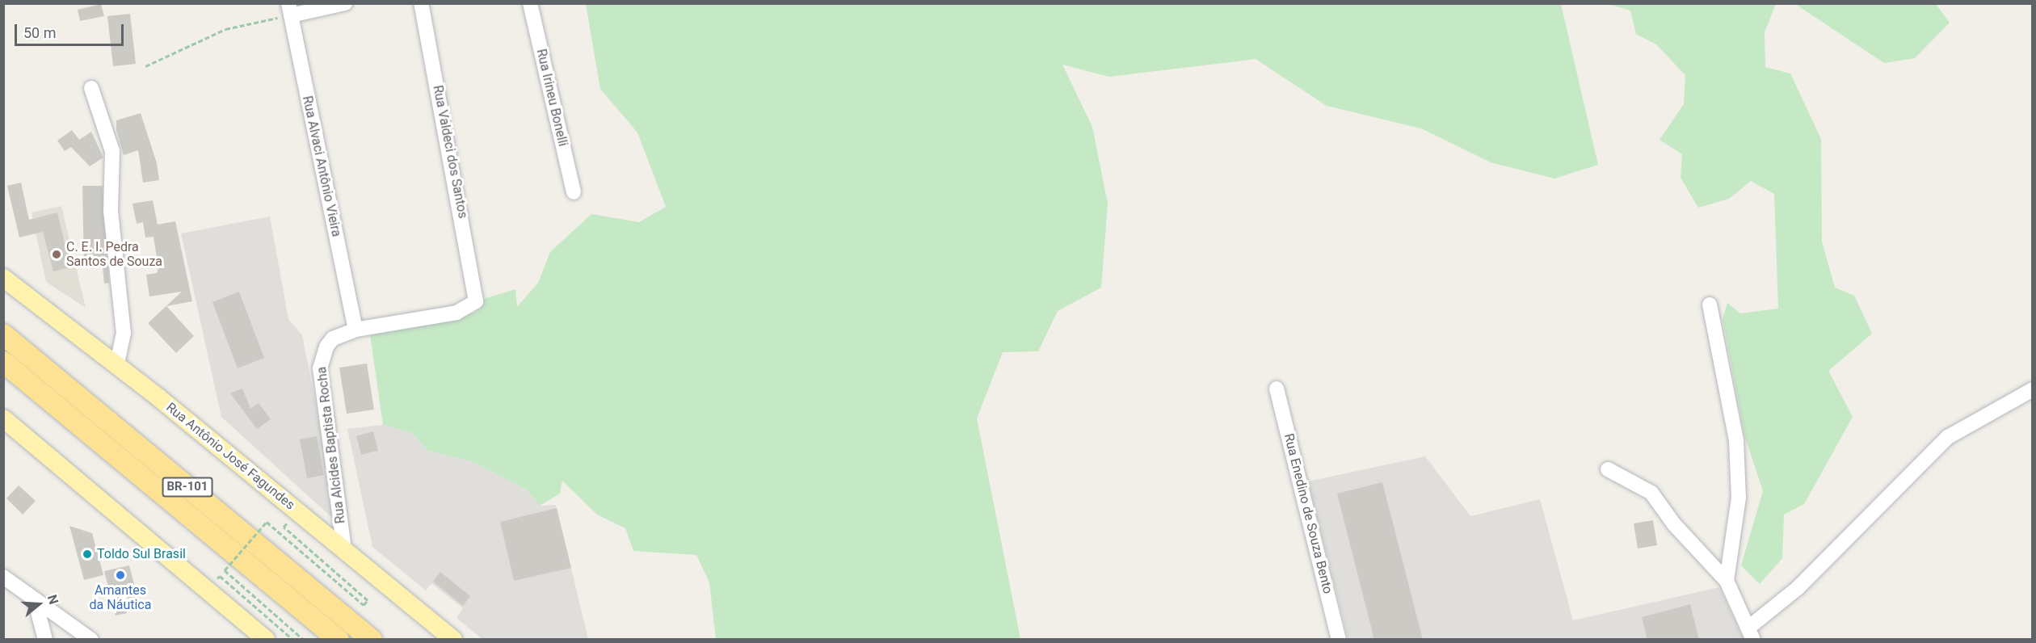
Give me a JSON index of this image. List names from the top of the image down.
{
  "streets": {
    "highway": ["BR-101"],
    "main road": ["Rua Antônio José Fagundes"],
    "street": [
      "Rua Irineu Bonelli",
      "Rua Valdeci dos Santos",
      "Rua Alvaci Antônio Vieira",
      "Rua Alcides Baptista Rocha",
      "Rua Enedino de Souza Bento"
    ]
  },
  "crossings": [
    ["Rua Valdeci dos Santos", "Rua Alcides Baptista Rocha"],
    ["Rua Alvaci Antônio Vieira", "Rua Alcides Baptista Rocha"],
    ["Rua Alcides Baptista Rocha", "Rua Antônio José Fagundes"]
  ],
  "places": ["C. E. I. Pedra Santos de Souza", "Toldo Sul Brasil", "Amantes da Náutica"],
  "scale_bar": "50 m",
  "north": "right"
}
